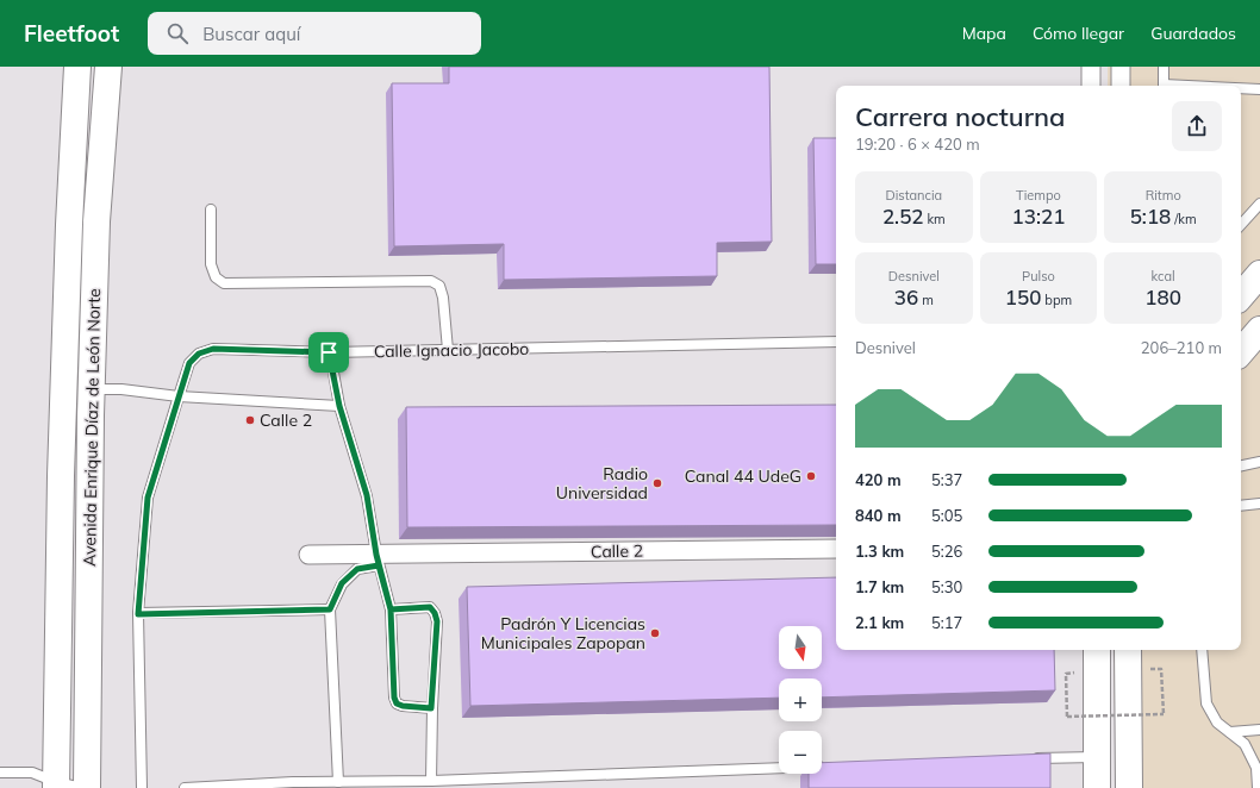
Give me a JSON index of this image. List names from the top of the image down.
{
  "streets": {
    "street": ["Avenida Enrique Díaz de León Norte", "Calle 2"],
    "lane": ["Calle Ignacio Jacobo"]
  },
  "places": [
    "Calle 2",
    "Canal 44 UdeG",
    "Radio Universidad",
    "Padrón Y Licencias Municipales Zapopan"
  ],
  "north": "bottom",
  "page": {
    "header": "Fleetfoot",
    "search": "Buscar aquí",
    "nav": ["Mapa", "Cómo llegar", "Guardados"],
    "heading": ["Carrera nocturna", "19:20 · 6 × 420 m"],
    "stats": [
      ["Distancia", "2.52 km"],
      ["Tiempo", "13:21"],
      ["Ritmo", "5:18 /km"],
      ["Desnivel", "36 m"],
      ["Pulso", "150 bpm"],
      ["kcal", "180"]
    ],
    "chart": ["Desnivel", "206–210 m"],
    "list": [
      {
        "name": "420 m",
        "note": "5:37"
      },
      {
        "name": "840 m",
        "note": "5:05"
      },
      {
        "name": "1.3 km",
        "note": "5:26"
      },
      {
        "name": "1.7 km",
        "note": "5:30"
      },
      {
        "name": "2.1 km",
        "note": "5:17"
      }
    ],
    "map_buttons": ["+", "−"]
  }
}
